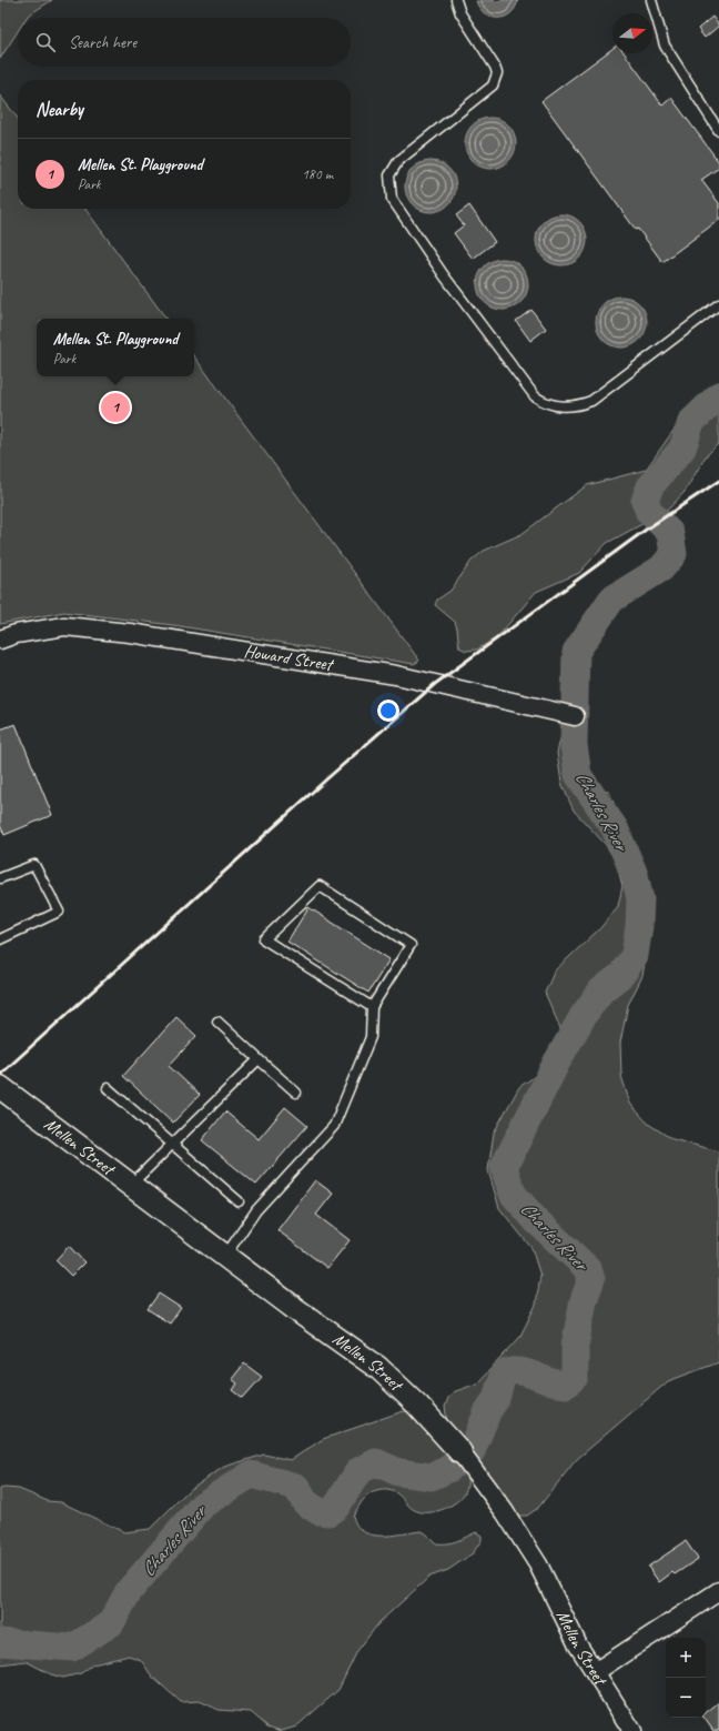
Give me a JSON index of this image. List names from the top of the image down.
{
  "streets": {
    "street": ["Howard Street", "Mellen Street"]
  },
  "water": ["Charles River"],
  "north": "right",
  "page": {
    "search": "Search here",
    "heading": "Nearby",
    "list": [
      {
        "mark": "1",
        "name": "Mellen St. Playground",
        "note": "Park",
        "value": "180 m"
      }
    ],
    "popup": ["Mellen St. Playground", "Park"],
    "pins": "1",
    "map_buttons": ["+", "−"]
  }
}
